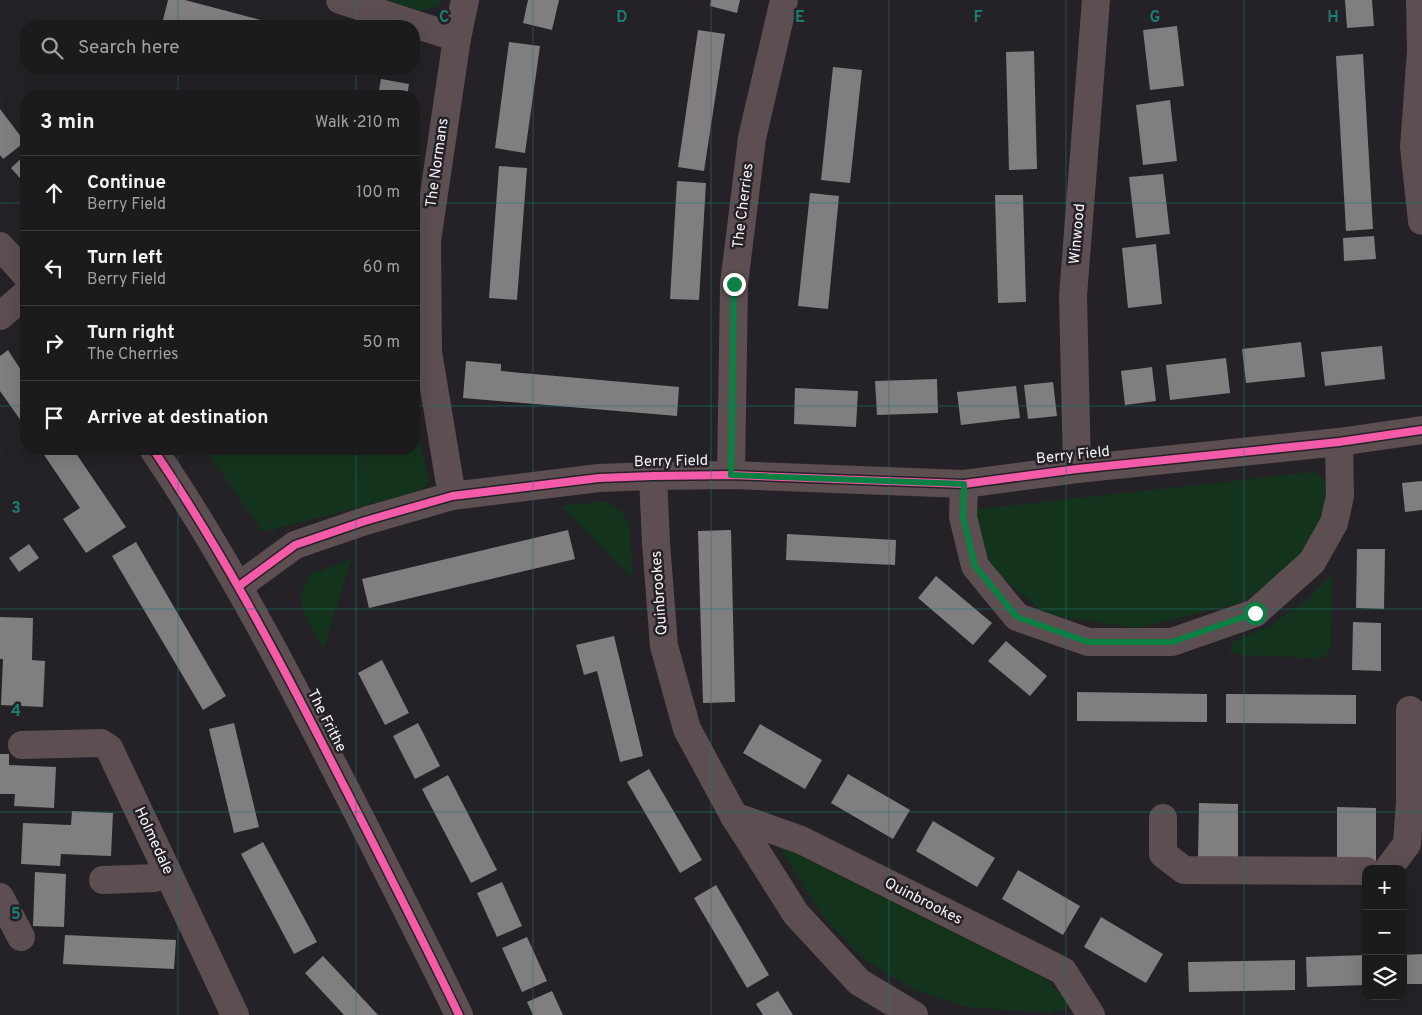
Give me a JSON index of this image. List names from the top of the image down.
{
  "streets": {
    "street": [
      "The Normans",
      "The Cherries",
      "Winwood",
      "Berry Field",
      "Quinbrookes",
      "The Frithe",
      "Holmedale"
    ]
  },
  "crossings": [
    ["The Normans", "Berry Field"],
    ["The Cherries", "Berry Field"],
    ["Winwood", "Berry Field"],
    ["Berry Field", "Quinbrookes"],
    ["Berry Field", "The Frithe"]
  ],
  "page": {
    "search": "Search here",
    "heading": ["3 min", "Walk · 210 m"],
    "list": [
      ["Continue", "Berry Field", "100 m"],
      ["Turn left", "Berry Field", "60 m"],
      ["Turn right", "The Cherries", "50 m"],
      "Arrive at destination"
    ],
    "map_buttons": ["+", "−"]
  },
  "grid": {
    "columns": [
      "C",
      "D",
      "E",
      "F",
      "G",
      "H"
    ],
    "rows": ["3", "4", "5"]
  }
}
